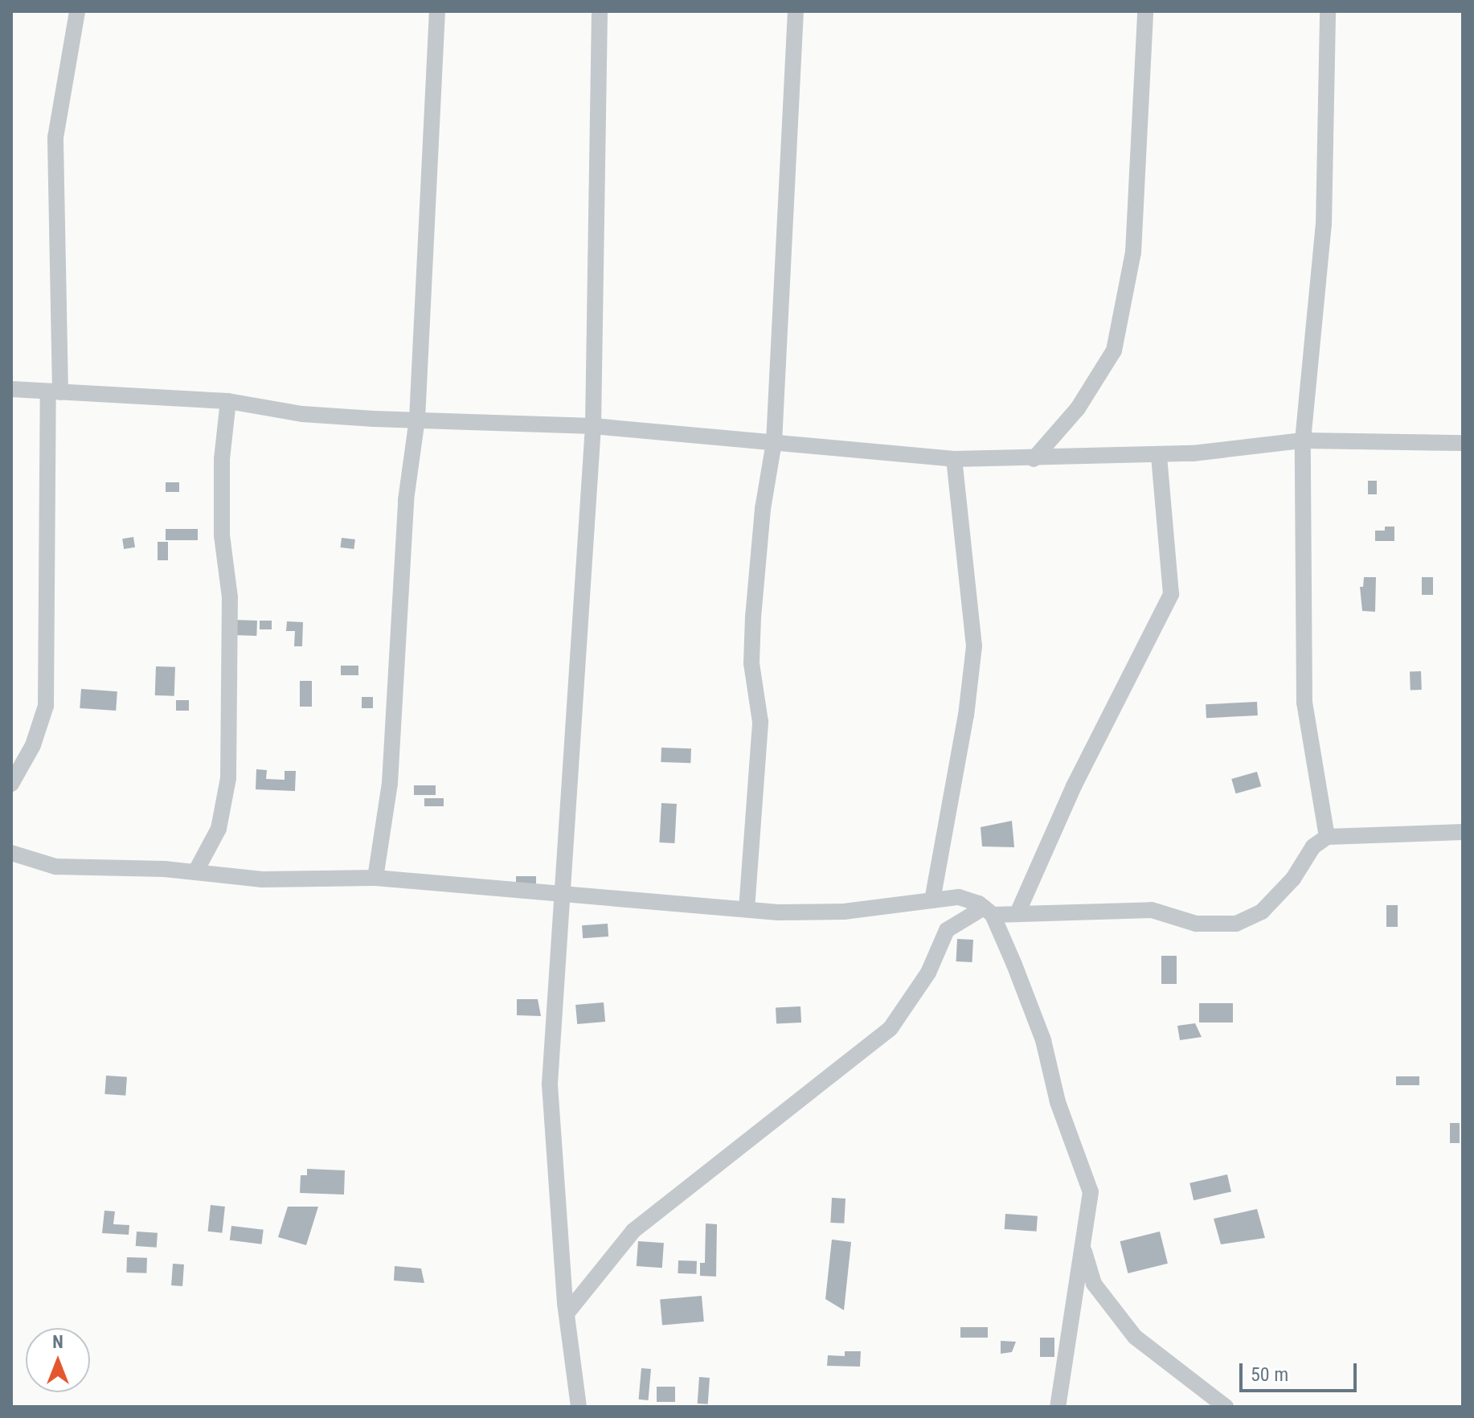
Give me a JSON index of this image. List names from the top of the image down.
{
  "scale_bar": "50 m",
  "north": "top"
}
